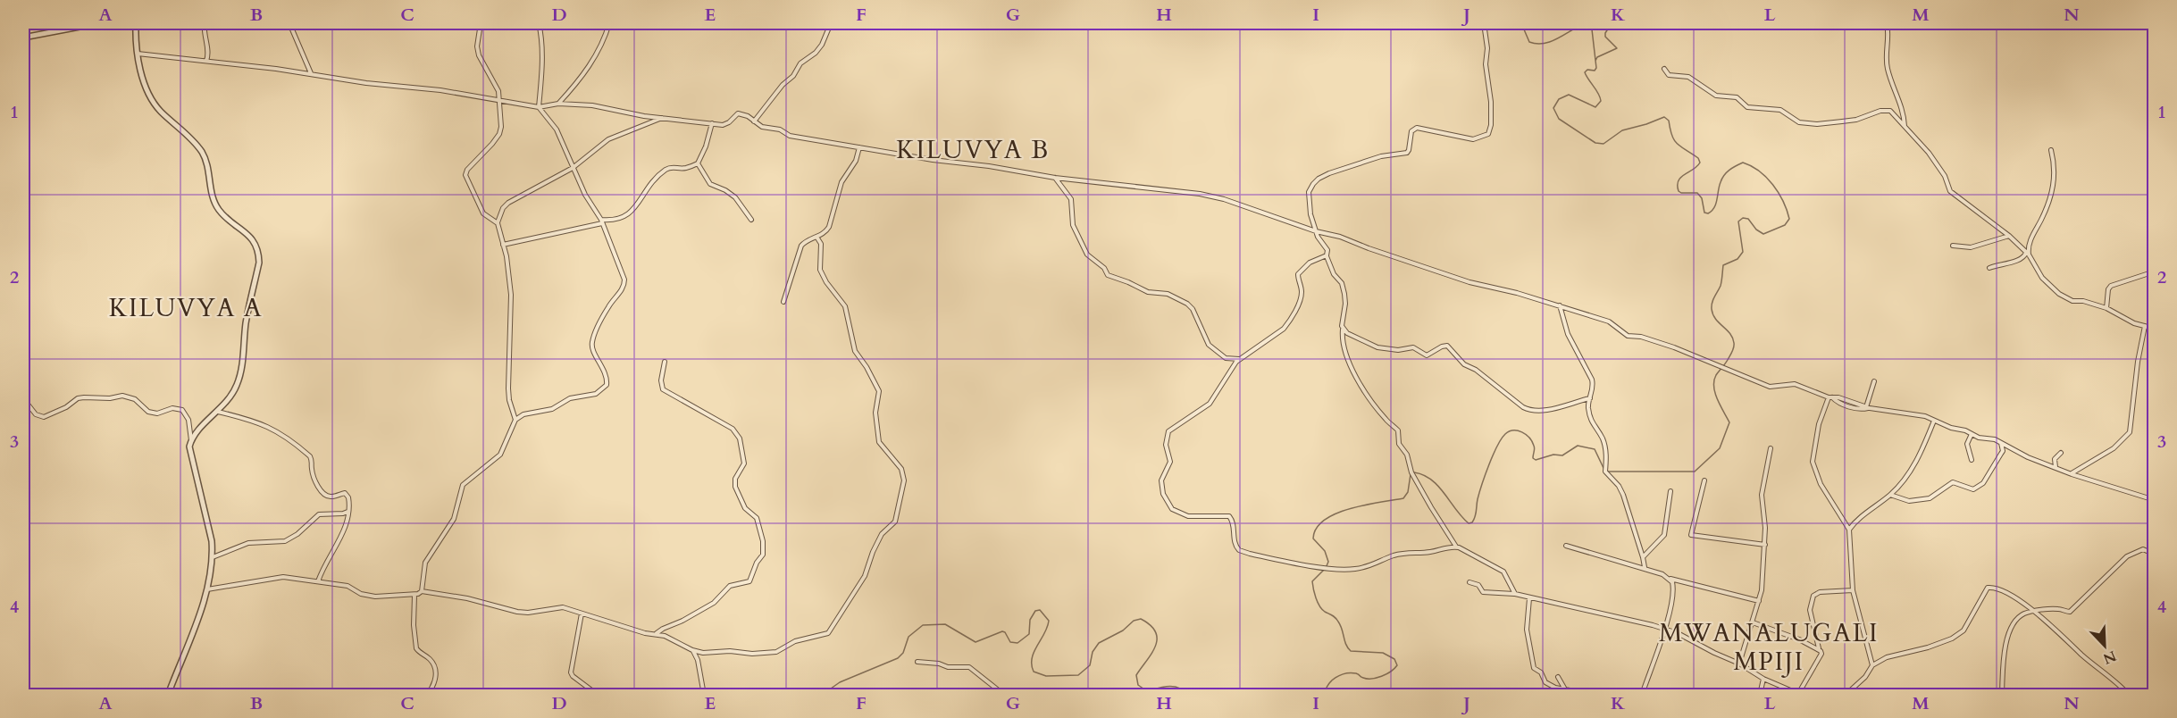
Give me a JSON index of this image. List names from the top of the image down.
{
  "districts": ["KILUVYA B", "KILUVYA A", "MWANALUGALI MPIJI"],
  "north": "bottom right",
  "grid": {
    "columns": [
      "A",
      "B",
      "C",
      "D",
      "E",
      "F",
      "G",
      "H",
      "I",
      "J",
      "K",
      "L",
      "M",
      "N"
    ],
    "rows": [
      "1",
      "2",
      "3",
      "4"
    ]
  }
}
